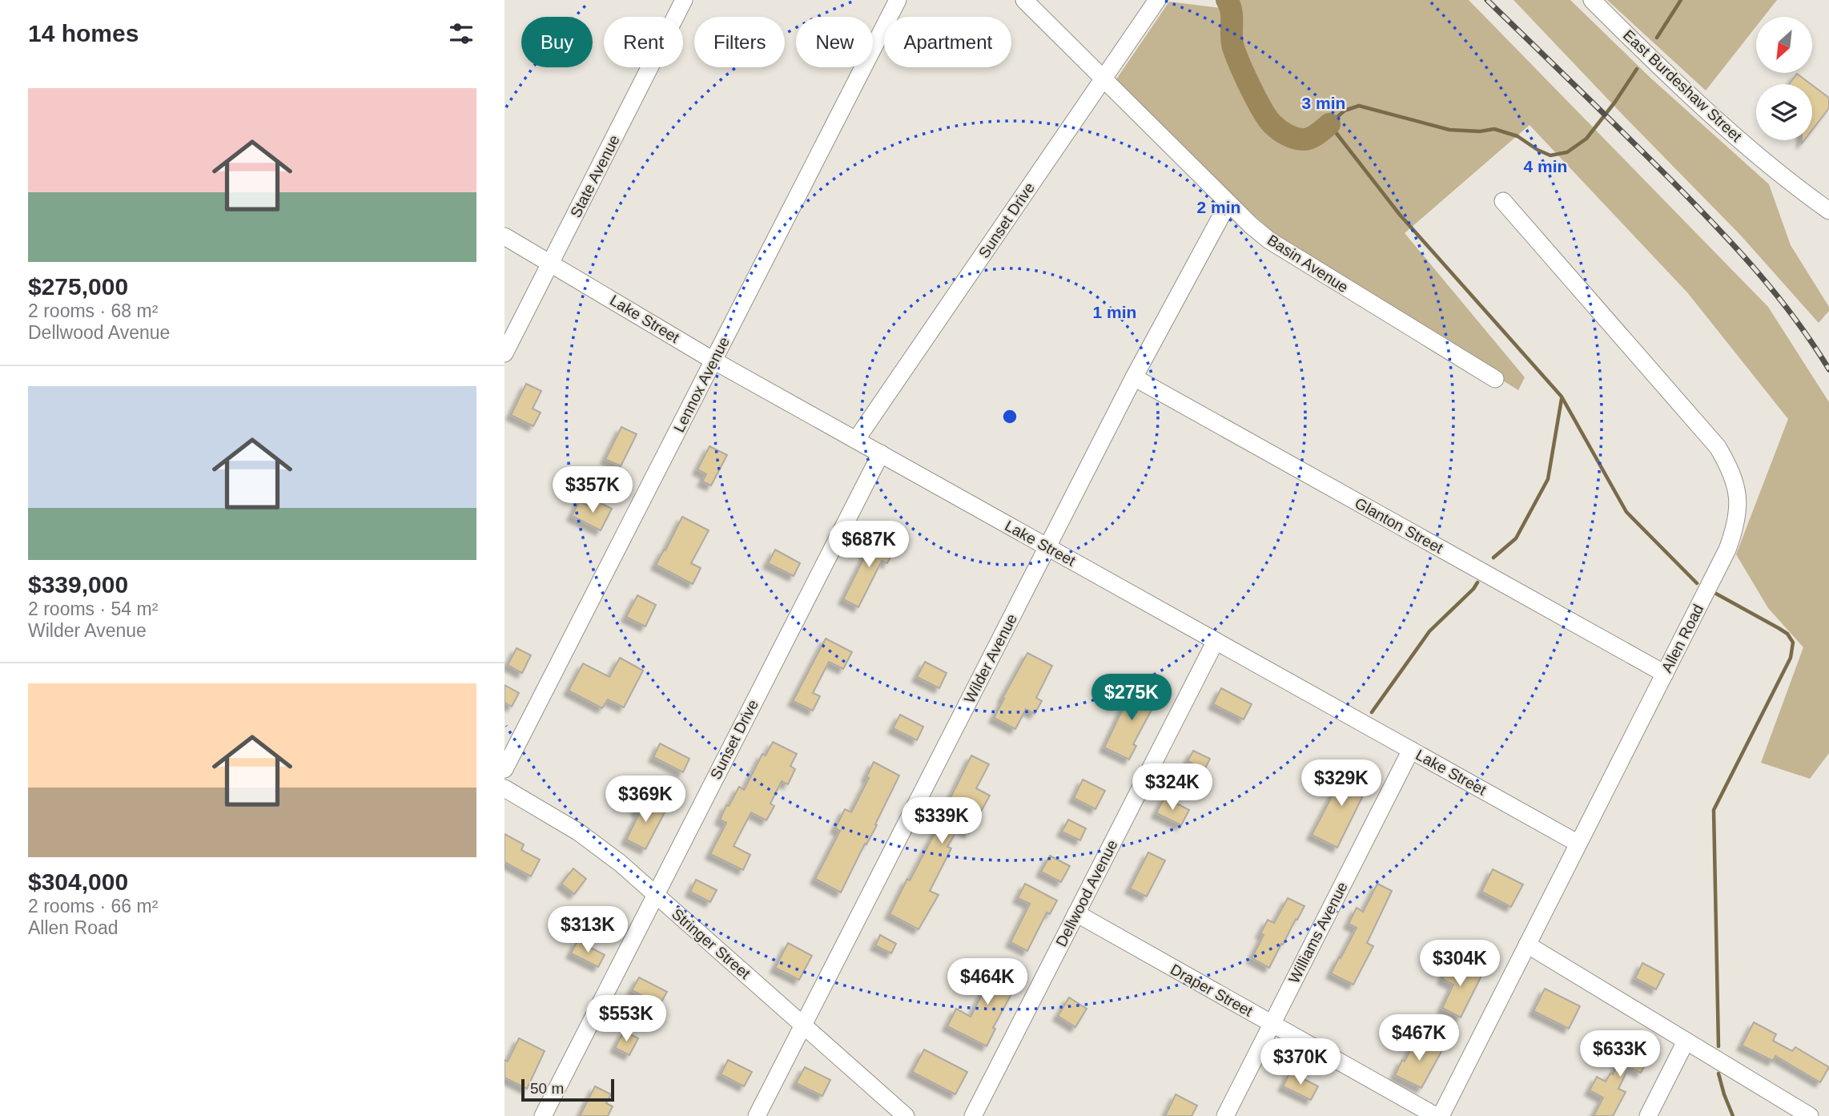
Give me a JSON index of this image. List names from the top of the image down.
{
  "streets": {
    "street": [
      "East Burdeshaw Street",
      "State Avenue",
      "Sunset Drive",
      "Basin Avenue",
      "Lake Street",
      "Lennox Avenue",
      "Glanton Street",
      "Allen Road",
      "Wilder Avenue",
      "Dellwood Avenue",
      "Williams Avenue",
      "Stringer Street",
      "Draper Street"
    ]
  },
  "crossings": [
    ["State Avenue", "Lake Street"],
    ["Sunset Drive", "Basin Avenue"],
    ["Sunset Drive", "Lake Street"],
    ["Sunset Drive", "Stringer Street"],
    ["Basin Avenue", "Wilder Avenue"],
    ["Lake Street", "Lennox Avenue"],
    ["Lake Street", "Allen Road"],
    ["Lake Street", "Wilder Avenue"],
    ["Lake Street", "Dellwood Avenue"],
    ["Lake Street", "Williams Avenue"],
    ["Glanton Street", "Allen Road"],
    ["Glanton Street", "Wilder Avenue"],
    ["Wilder Avenue", "Stringer Street"],
    ["Dellwood Avenue", "Draper Street"],
    ["Williams Avenue", "Draper Street"]
  ],
  "scale_bar": "50 m",
  "north": "bottom left",
  "page": {
    "heading": "14 homes",
    "chip": [
      "Buy",
      "Rent",
      "Filters",
      "New",
      "Apartment"
    ],
    "list": [
      {
        "name": "$275,000",
        "note": "2 rooms · 68 m² · Dellwood Avenue"
      },
      {
        "name": "$339,000",
        "note": "2 rooms · 54 m² · Wilder Avenue"
      },
      {
        "name": "$304,000",
        "note": "2 rooms · 66 m² · Allen Road"
      }
    ],
    "price": [
      "$357K",
      "$687K",
      "$275K",
      "$329K",
      "$324K",
      "$369K",
      "$339K",
      "$313K",
      "$304K",
      "$464K",
      "$553K",
      "$467K",
      "$633K",
      "$370K"
    ],
    "scale": "50 m"
  },
  "rings": [
    "3 min",
    "4 min",
    "2 min",
    "1 min"
  ]
}
